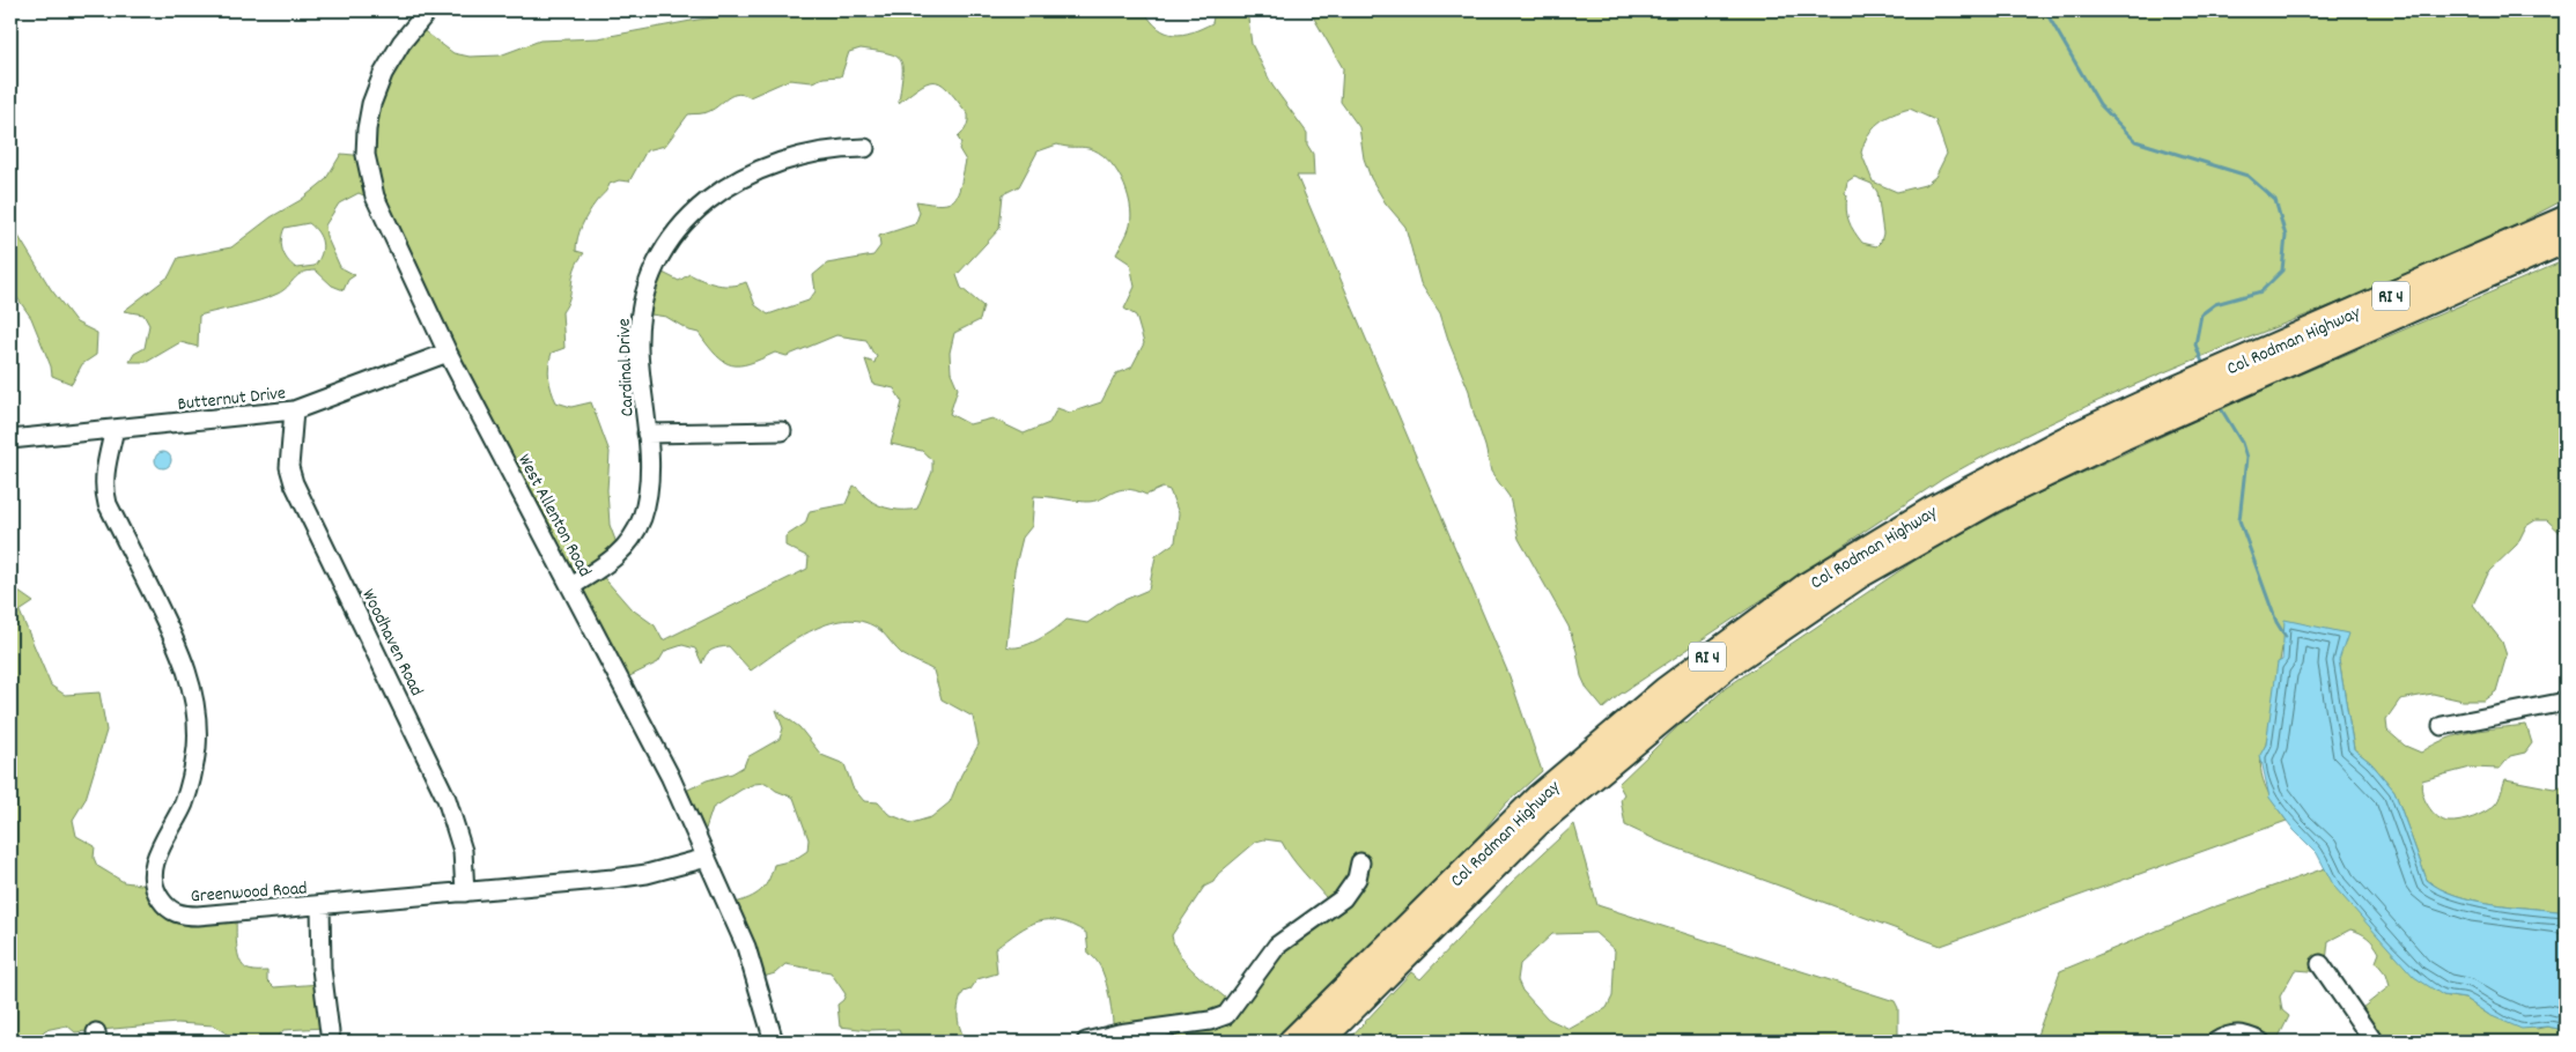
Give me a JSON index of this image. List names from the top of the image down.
{
  "streets": {
    "highway": ["RI 4", "Col Rodman Highway"],
    "street": [
      "Cardinal Drive",
      "Butternut Drive",
      "West Allenton Road",
      "Woodhaven Road",
      "Greenwood Road"
    ]
  },
  "crossings": [
    ["Cardinal Drive", "West Allenton Road"],
    ["Butternut Drive", "West Allenton Road"],
    ["Butternut Drive", "Woodhaven Road"],
    ["Butternut Drive", "Greenwood Road"],
    ["West Allenton Road", "Greenwood Road"],
    ["Woodhaven Road", "Greenwood Road"]
  ]
}
